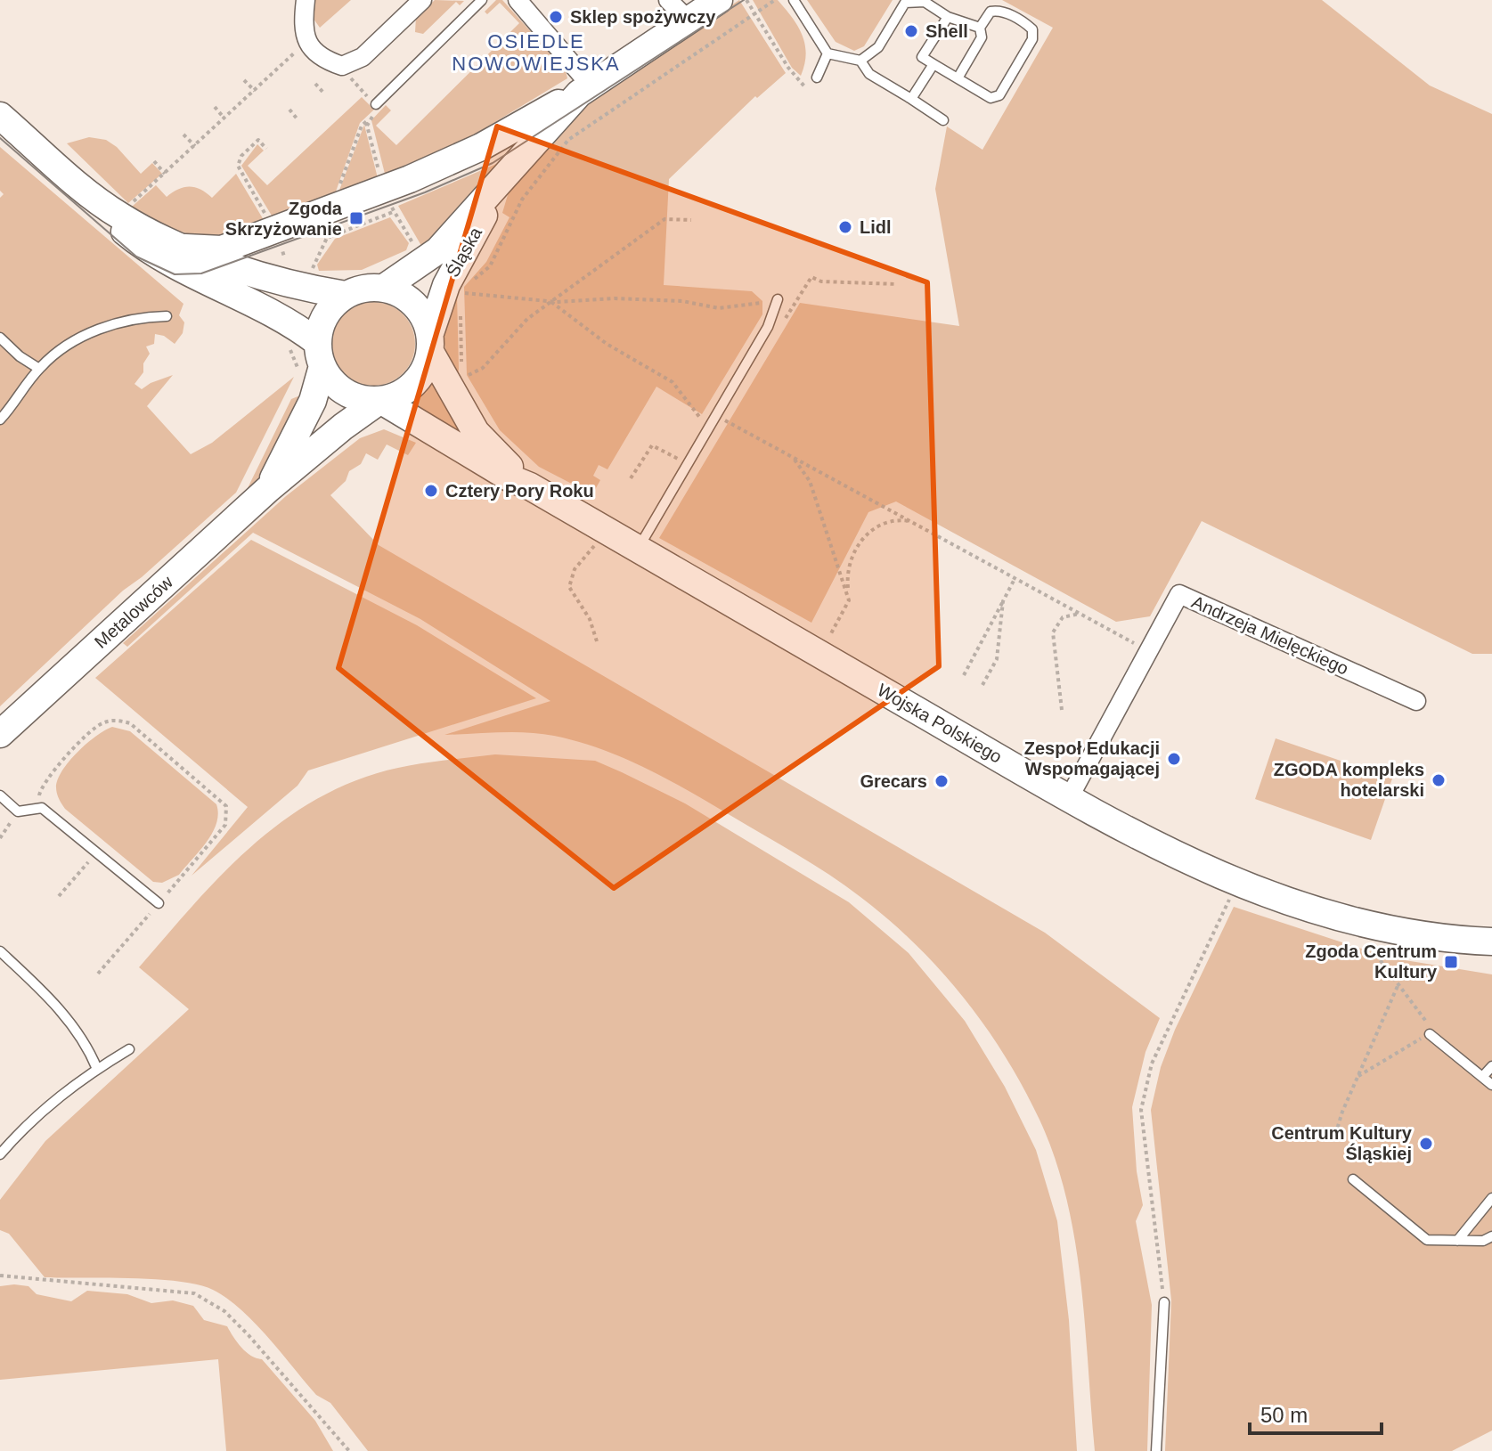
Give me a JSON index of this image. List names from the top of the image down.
{
  "streets": {
    "street": [
      "Śląska",
      "Metalowców",
      "Andrzeja Mielęckiego",
      "Wojska Polskiego"
    ]
  },
  "crossings": [
    ["Śląska", "Metalowców"],
    ["Śląska", "Wojska Polskiego"],
    ["Metalowców", "Wojska Polskiego"],
    ["Andrzeja Mielęckiego", "Wojska Polskiego"]
  ],
  "districts": ["OSIEDLE NOWOWIEJSKA"],
  "places": {
    "other": [
      "Sklep spożywczy",
      "Shell",
      "Lidl",
      "Cztery Pory Roku",
      "Zespoł Edukacji Wspomagającej",
      "ZGODA kompleks hotelarski",
      "Grecars",
      "Centrum Kultury Śląskiej"
    ],
    "transit": ["Zgoda Skrzyżowanie", "Zgoda Centrum Kultury"]
  },
  "scale_bar": "50 m"
}
